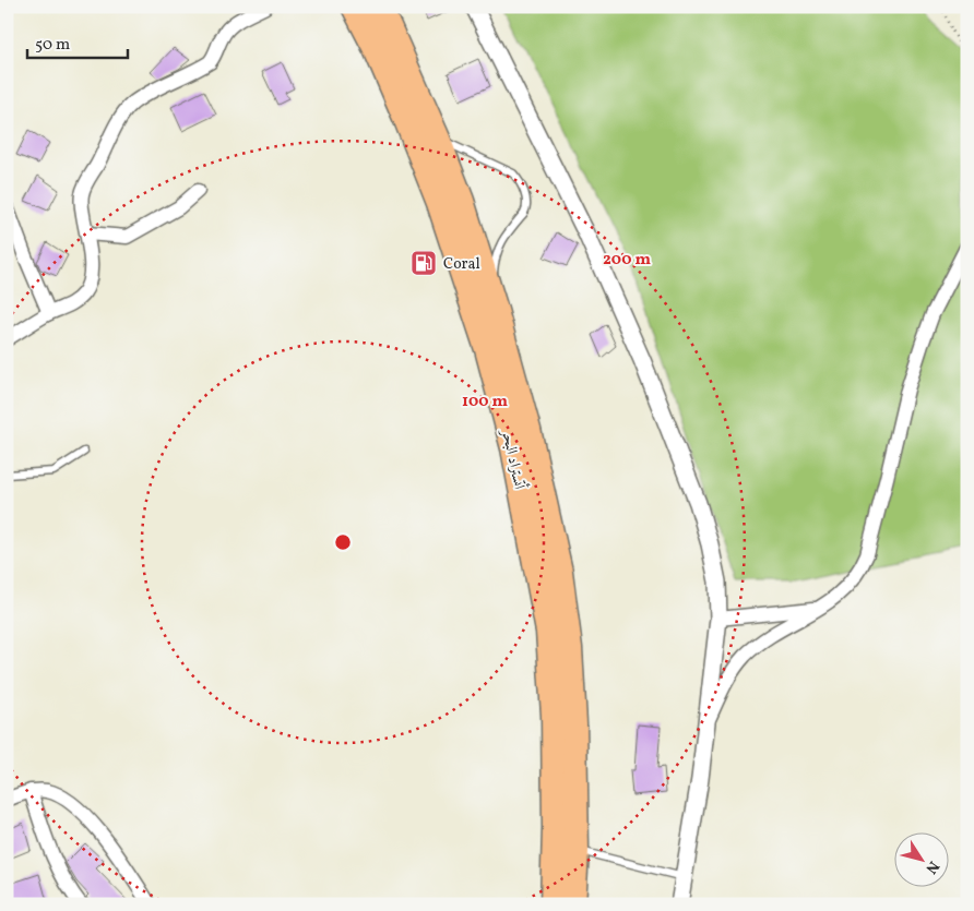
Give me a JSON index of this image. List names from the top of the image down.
{
  "streets": {
    "highway": ["أتستراد البحر"]
  },
  "places": {
    "fuel station": ["Coral"]
  },
  "scale_bar": "50 m",
  "north": "bottom right",
  "rings": ["200 m", "100 m"]
}
